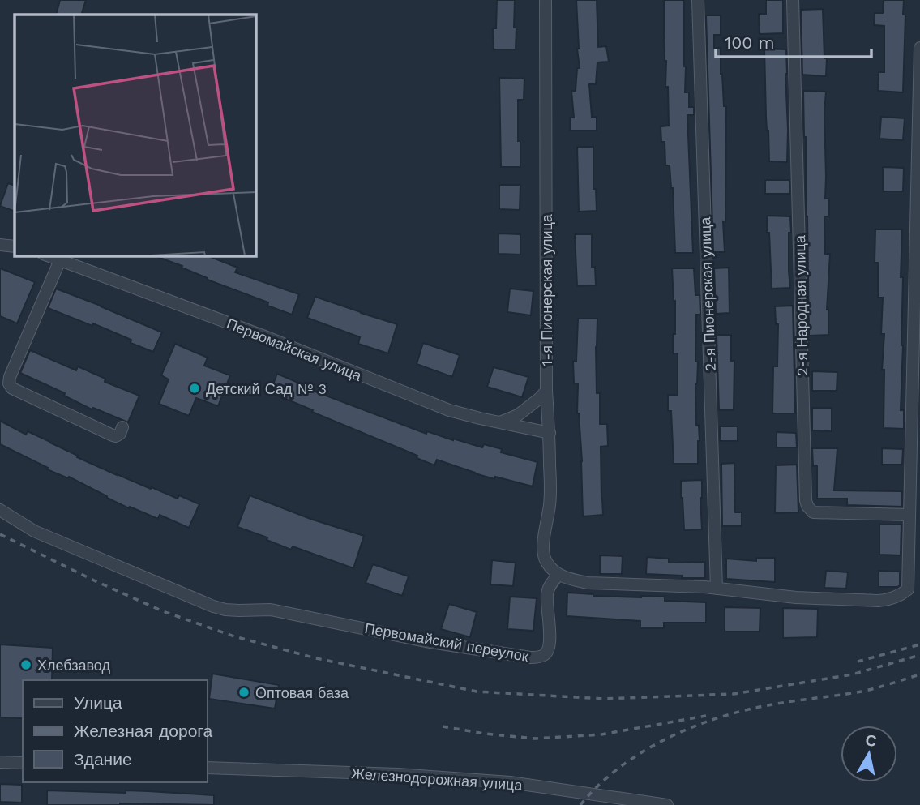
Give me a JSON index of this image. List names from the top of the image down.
{
  "streets": {
    "street": [
      "1-я Пионерская улица",
      "2-я Пионерская улица",
      "2-я Народная улица",
      "Первомайская улица",
      "Первомайский переулок",
      "Железнодорожная улица"
    ]
  },
  "crossings": [
    ["1-я Пионерская улица", "Первомайская улица"],
    ["1-я Пионерская улица", "Первомайский переулок"]
  ],
  "places": ["Детский Сад № 3", "Хлебзавод", "Оптовая база"],
  "legend": ["Улица", "Железная дорога", "Здание"],
  "scale_bar": "100 m",
  "north": "top"
}
